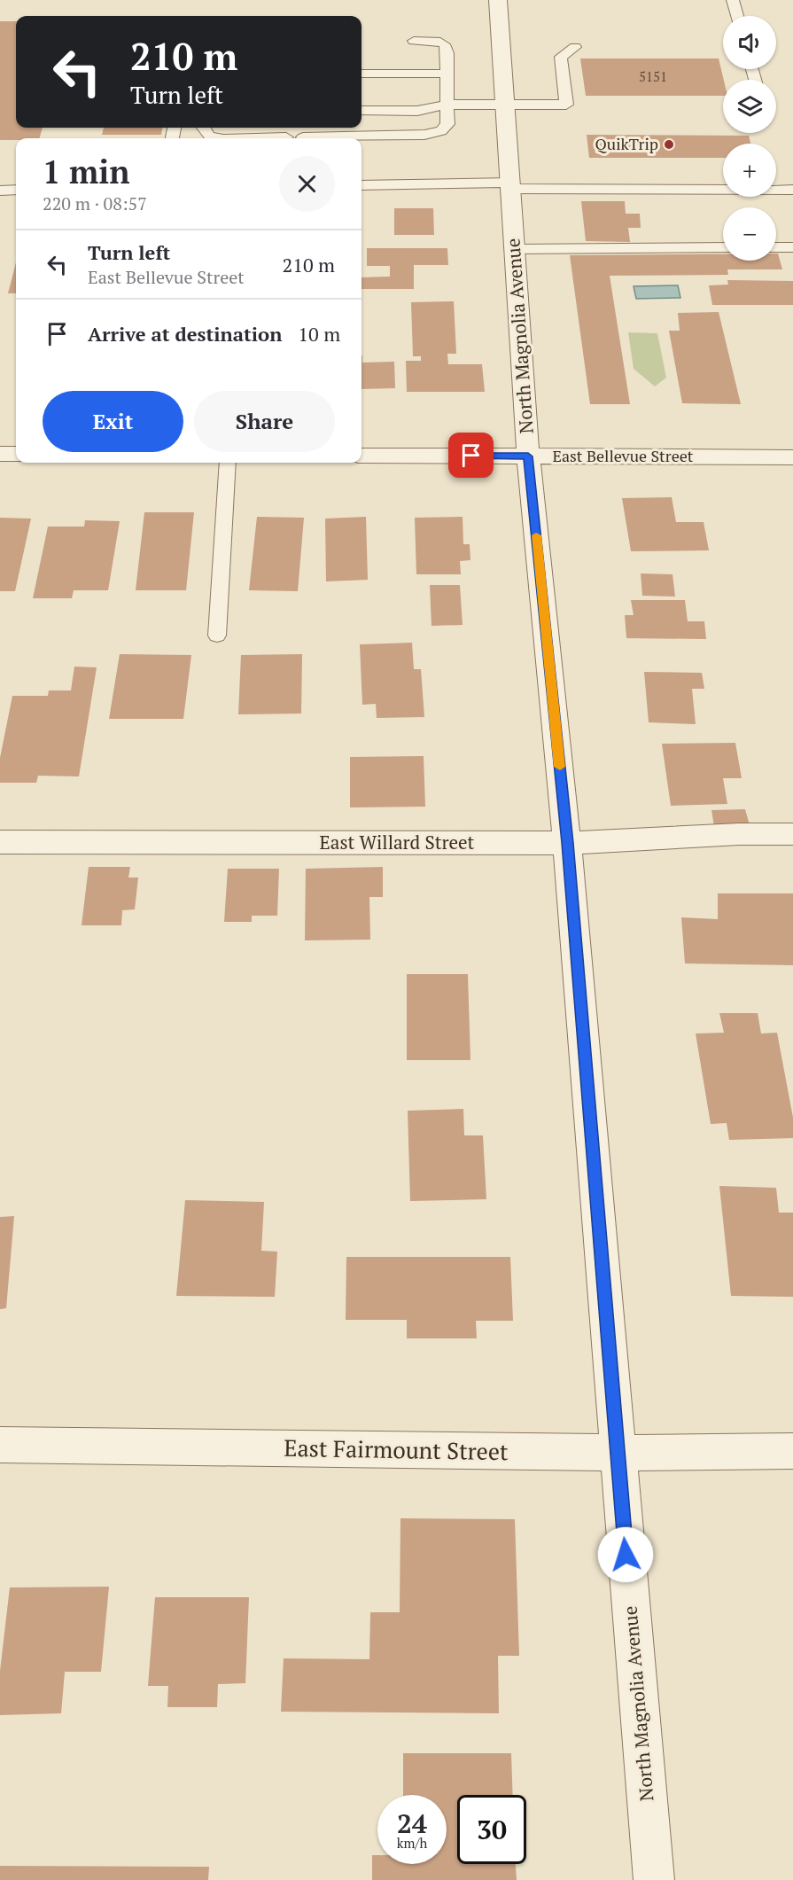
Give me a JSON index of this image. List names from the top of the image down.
{
  "streets": {
    "street": [
      "North Magnolia Avenue",
      "East Bellevue Street",
      "East Willard Street",
      "East Fairmount Street"
    ]
  },
  "crossings": [
    ["North Magnolia Avenue", "East Bellevue Street"],
    ["North Magnolia Avenue", "East Willard Street"],
    ["North Magnolia Avenue", "East Fairmount Street"]
  ],
  "places": ["QuikTrip"],
  "house_numbers": ["5151"],
  "page": {
    "map_buttons": ["+", "−"],
    "turn": ["210 m", "Turn left"],
    "heading": ["1 min", "220 m · 08:57"],
    "list": [
      {
        "name": "Turn left",
        "note": "East Bellevue Street",
        "value": "210 m"
      },
      {
        "name": "Arrive at destination",
        "value": "10 m"
      }
    ],
    "buttons": ["Exit", "Share"],
    "speed": "24 km/h",
    "limit": "30"
  }
}
